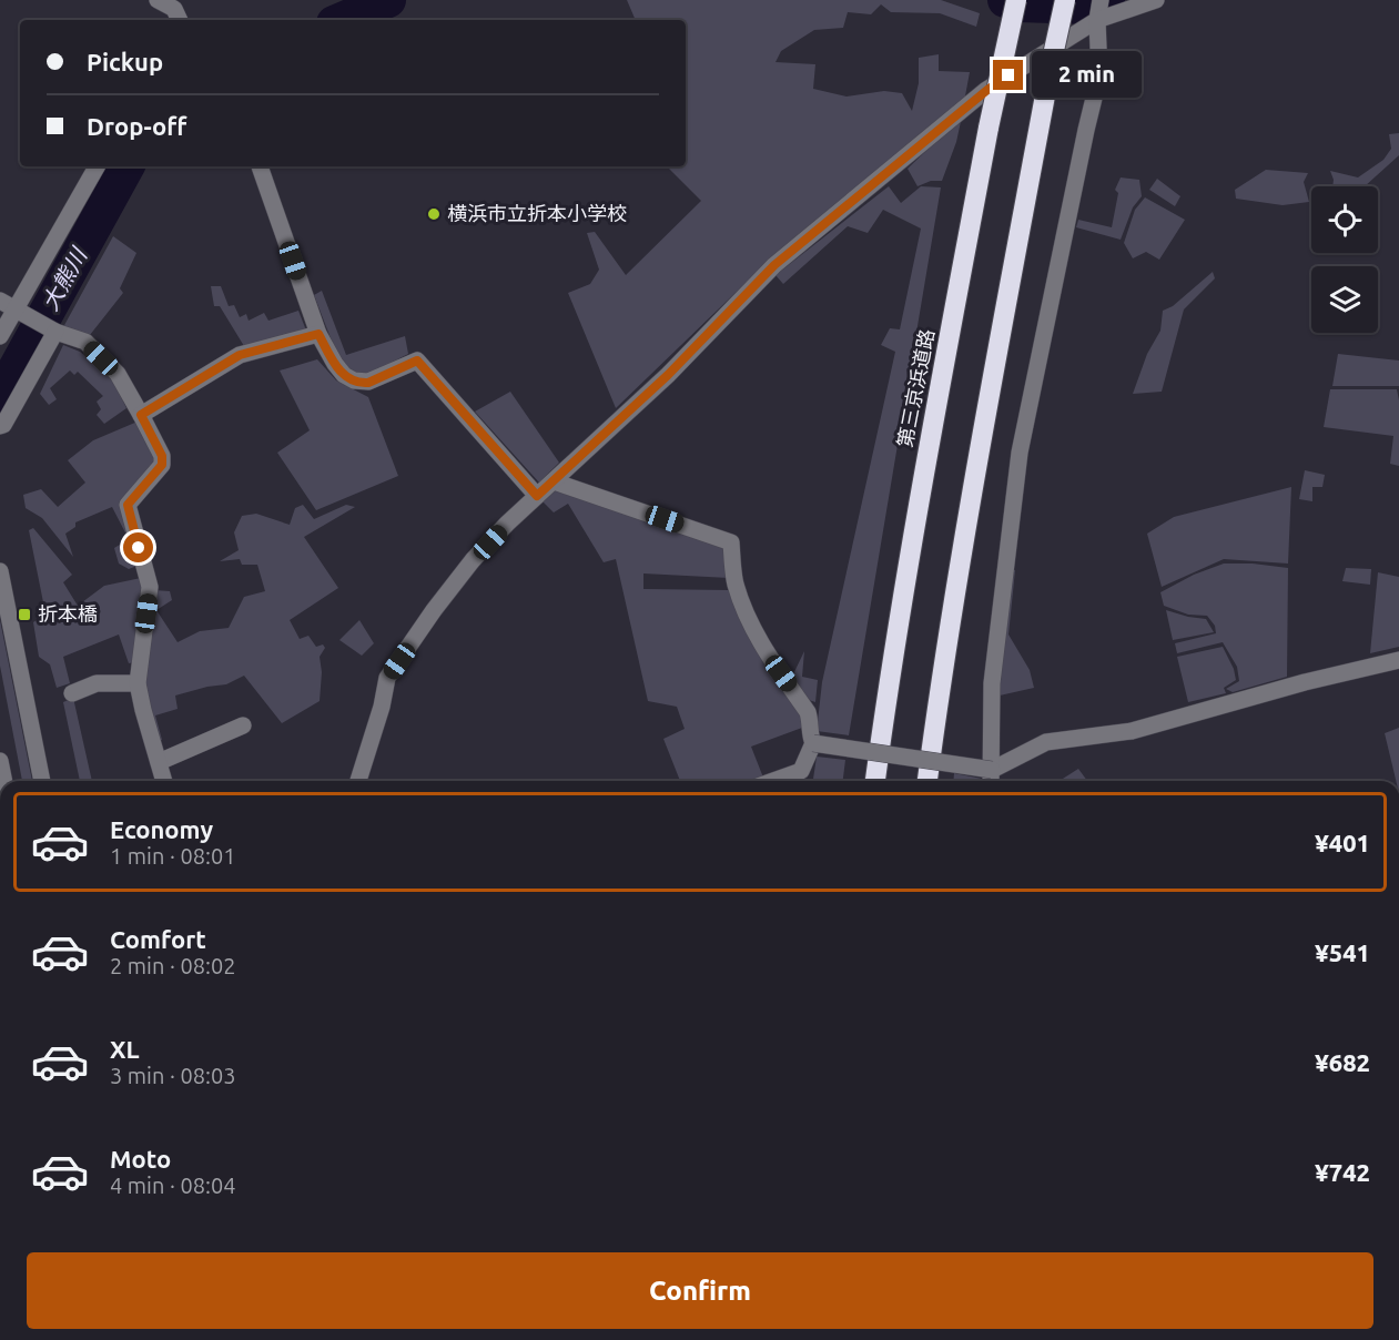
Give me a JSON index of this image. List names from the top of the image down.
{
  "streets": {
    "highway": ["第三京浜道路"]
  },
  "water": ["大熊川"],
  "places": {
    "other": ["横浜市立折本小学校"],
    "transit": ["折本橋"]
  },
  "page": {
    "banner": ["Pickup", "Drop-off"],
    "bubble": "2 min",
    "list": [
      {
        "name": "Economy",
        "note": "1 min · 08:01",
        "value": "¥401"
      },
      {
        "name": "Comfort",
        "note": "2 min · 08:02",
        "value": "¥541"
      },
      {
        "name": "XL",
        "note": "3 min · 08:03",
        "value": "¥682"
      },
      {
        "name": "Moto",
        "note": "4 min · 08:04",
        "value": "¥742"
      }
    ],
    "buttons": "Confirm"
  }
}
